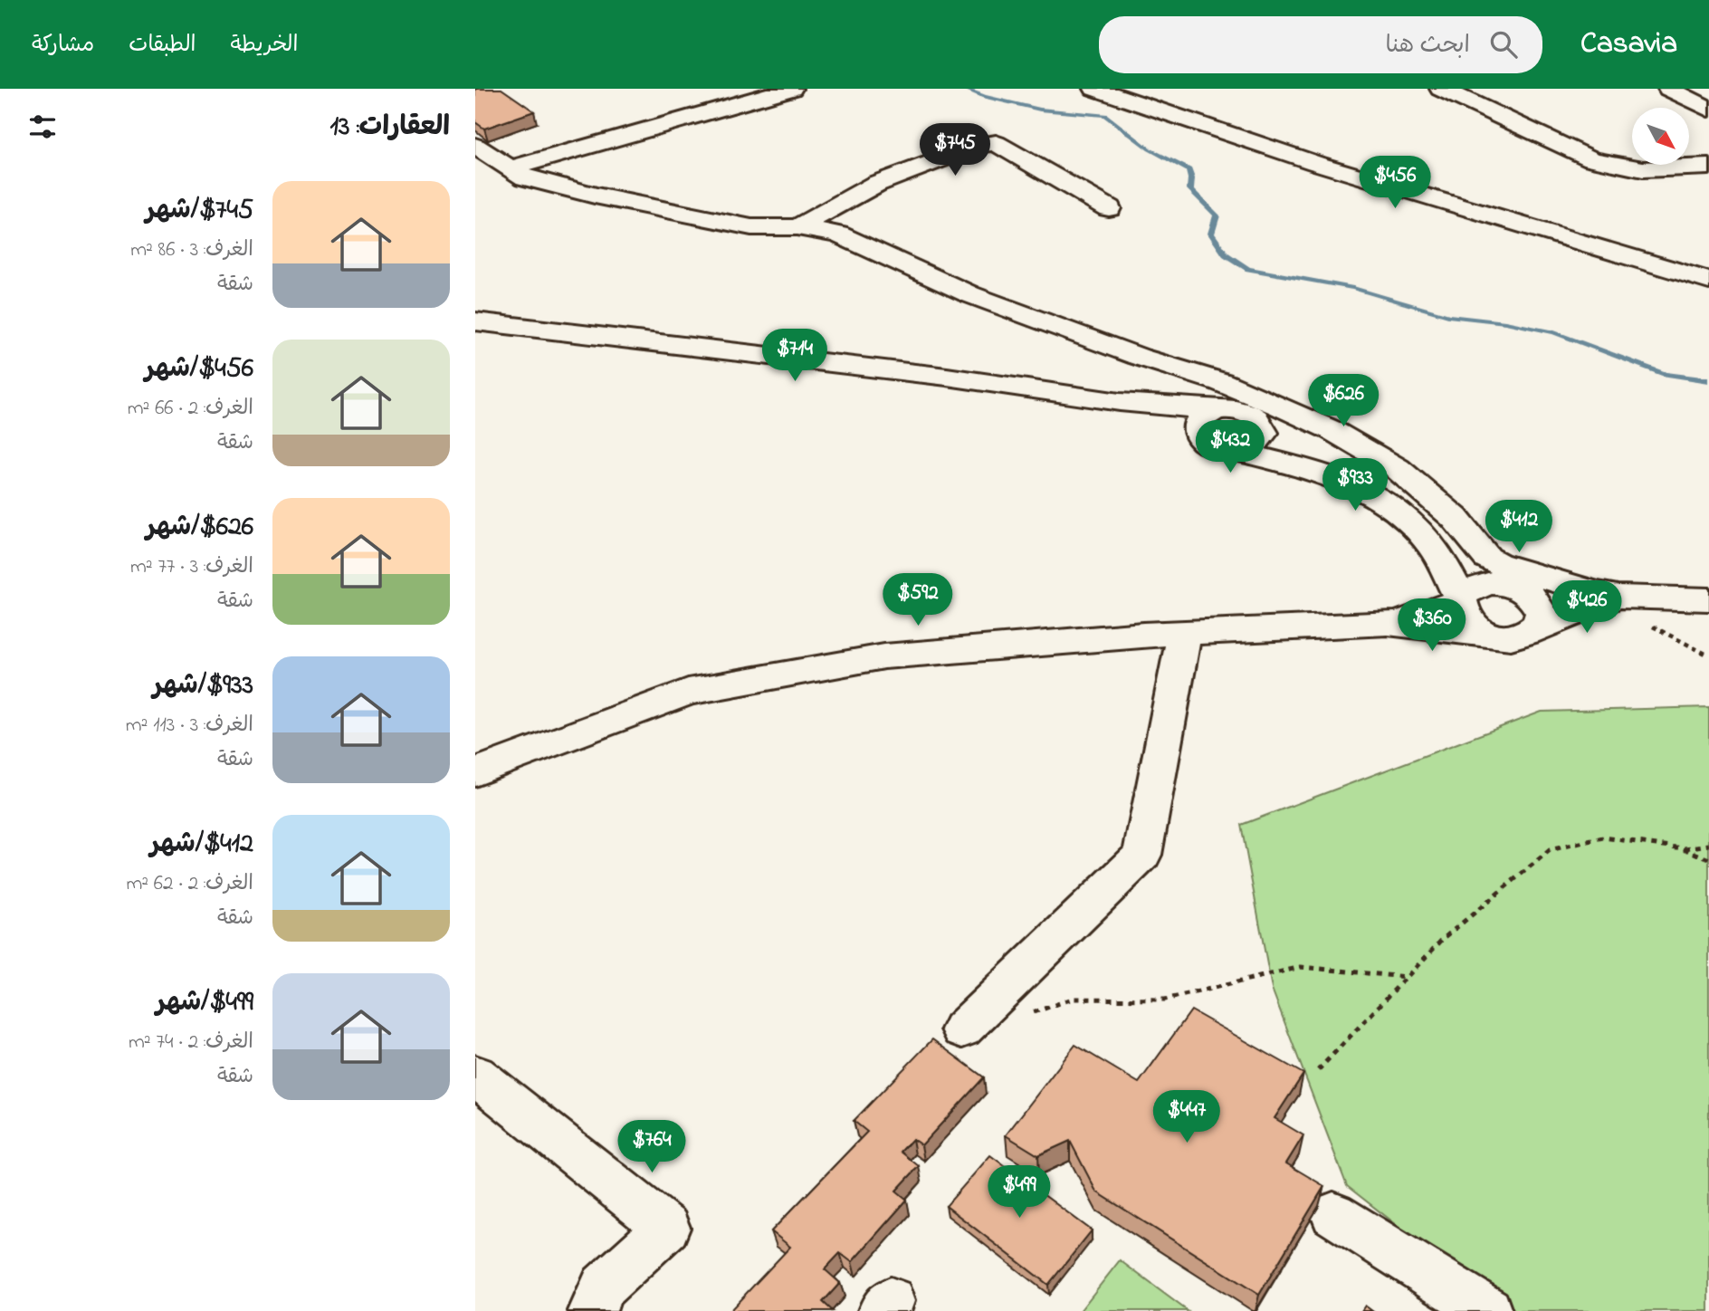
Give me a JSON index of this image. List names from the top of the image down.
{
  "north": "bottom right",
  "page": {
    "header": "Casavia",
    "search": "ابحث هنا",
    "nav": ["الخريطة", "الطبقات", "مشاركة"],
    "heading": "العقارات: 13",
    "price": [
      "$745",
      "$456",
      "$714",
      "$626",
      "$432",
      "$933",
      "$412",
      "$592",
      "$426",
      "$360",
      "$447",
      "$764",
      "$499"
    ],
    "list": [
      {
        "name": "$745/شهر",
        "note": "الغرف: 3 · 86 m² · شقة"
      },
      {
        "name": "$456/شهر",
        "note": "الغرف: 2 · 66 m² · شقة"
      },
      {
        "name": "$626/شهر",
        "note": "الغرف: 3 · 77 m² · شقة"
      },
      {
        "name": "$933/شهر",
        "note": "الغرف: 3 · 113 m² · شقة"
      },
      {
        "name": "$412/شهر",
        "note": "الغرف: 2 · 62 m² · شقة"
      },
      {
        "name": "$499/شهر",
        "note": "الغرف: 2 · 74 m² · شقة"
      }
    ]
  }
}
